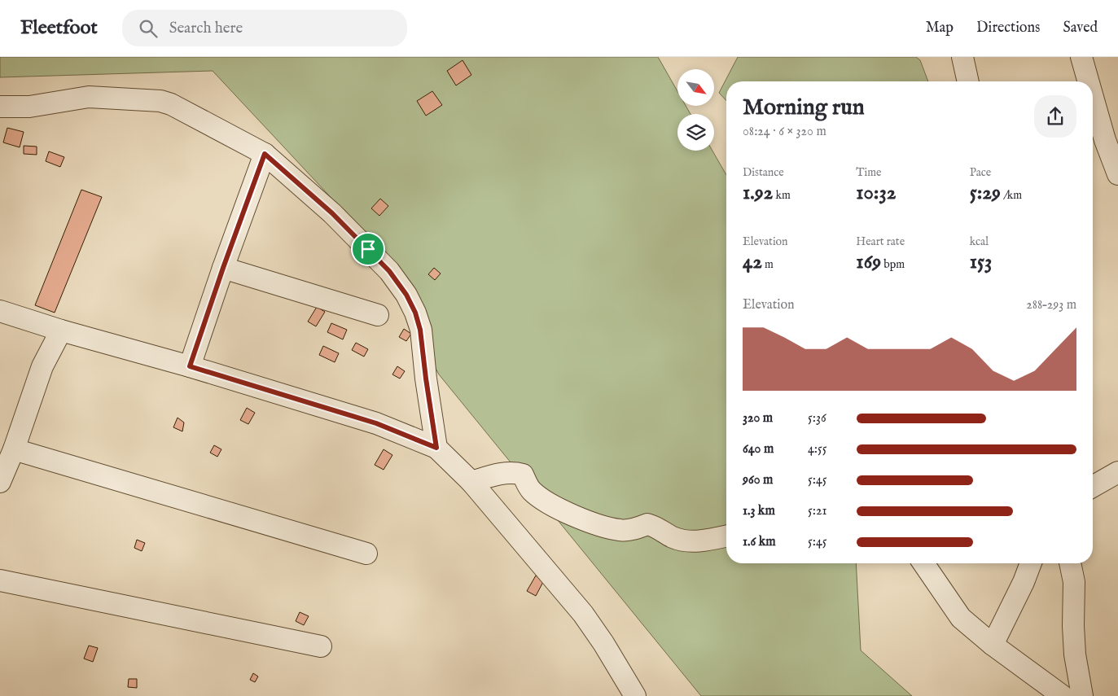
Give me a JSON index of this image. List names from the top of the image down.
{
  "north": "bottom right",
  "page": {
    "header": "Fleetfoot",
    "search": "Search here",
    "nav": ["Map", "Directions", "Saved"],
    "heading": ["Morning run", "08:24 · 6 × 320 m"],
    "stats": [
      ["Distance", "1.92 km"],
      ["Time", "10:32"],
      ["Pace", "5:29 /km"],
      ["Elevation", "42 m"],
      ["Heart rate", "169 bpm"],
      ["kcal", "153"]
    ],
    "chart": ["Elevation", "288–293 m"],
    "list": [
      {
        "name": "320 m",
        "note": "5:36"
      },
      {
        "name": "640 m",
        "note": "4:55"
      },
      {
        "name": "960 m",
        "note": "5:45"
      },
      {
        "name": "1.3 km",
        "note": "5:21"
      },
      {
        "name": "1.6 km",
        "note": "5:45"
      }
    ]
  }
}
